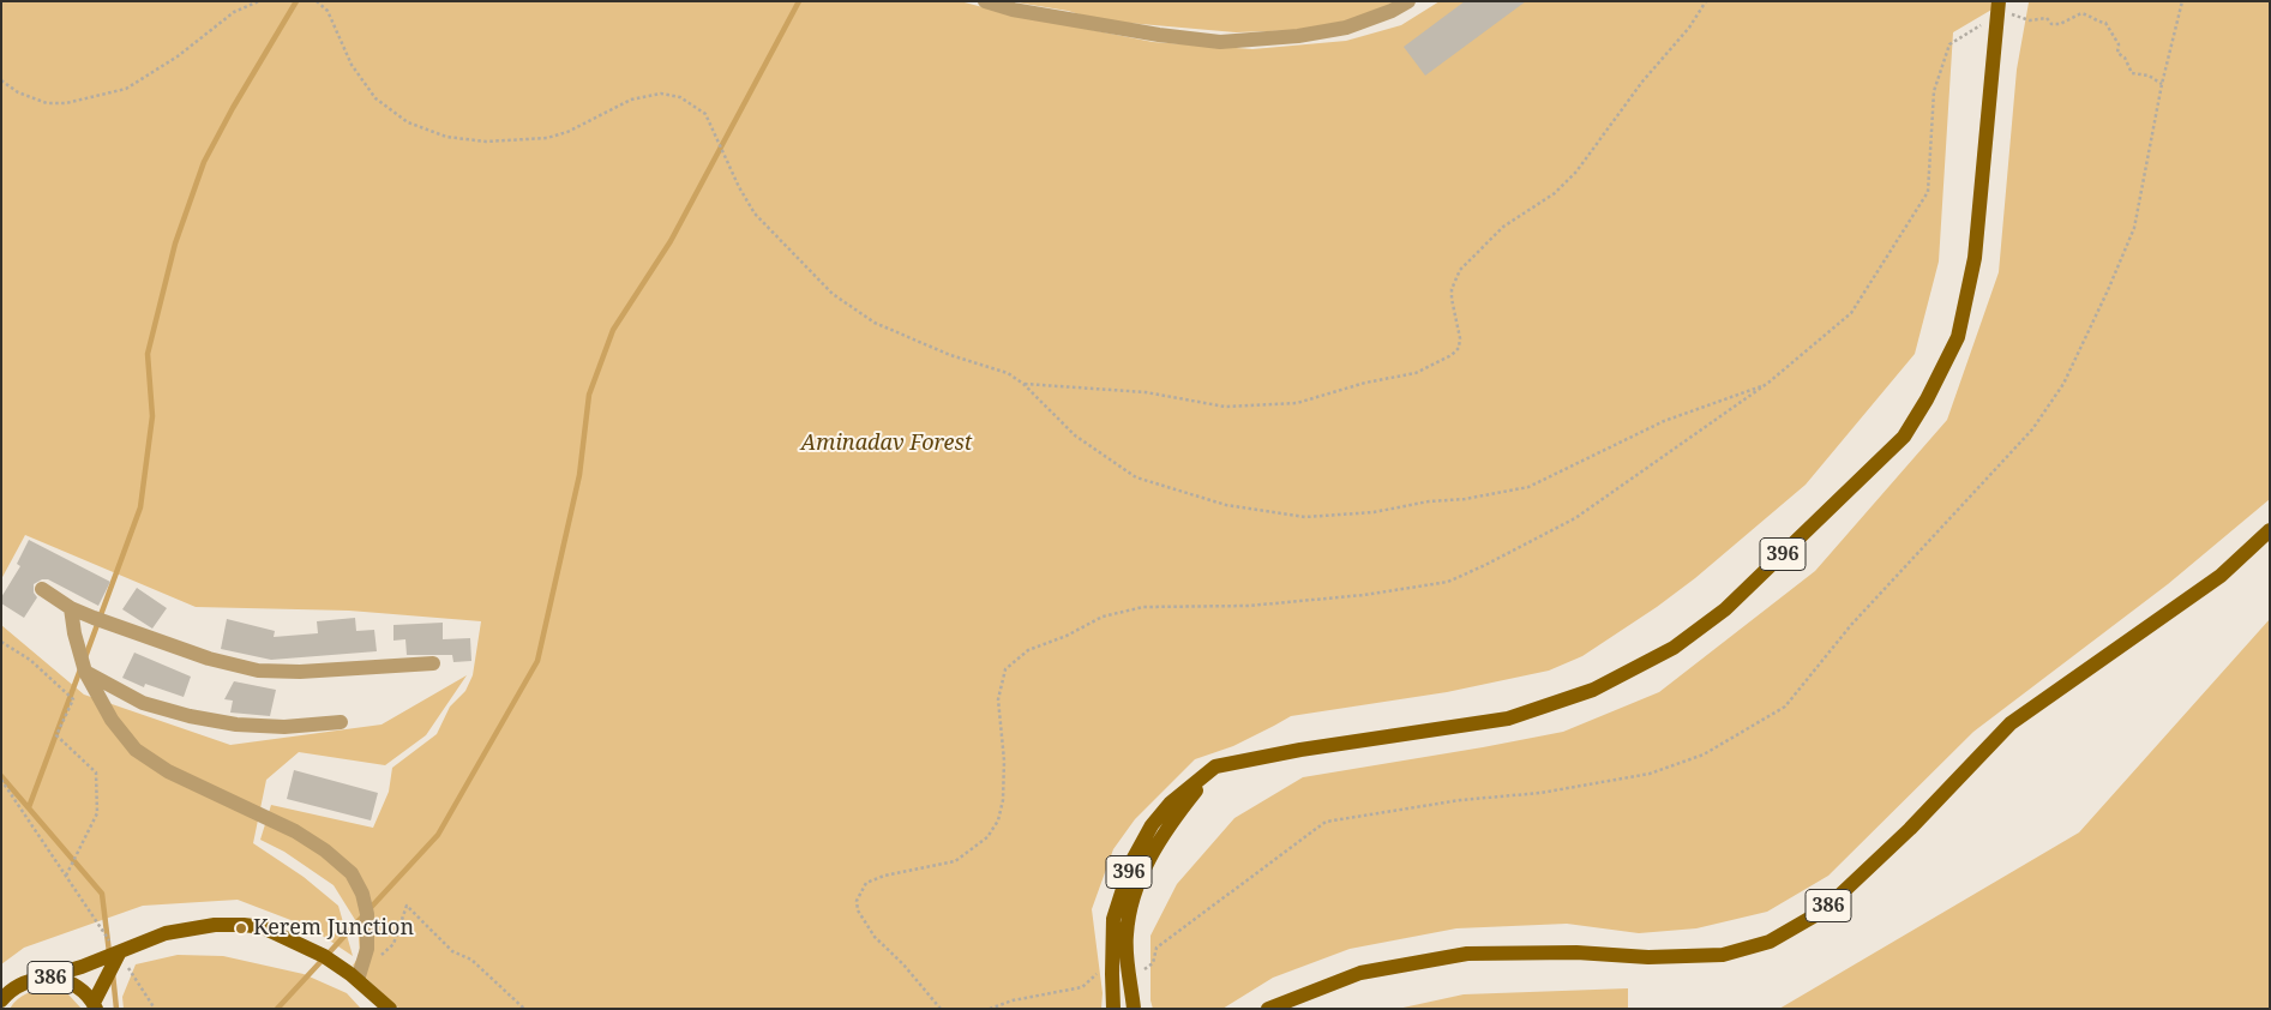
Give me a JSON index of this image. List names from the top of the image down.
{
  "streets": {
    "main road": ["396", "386"]
  },
  "parks": ["Aminadav Forest"],
  "places": ["Kerem Junction"]
}
